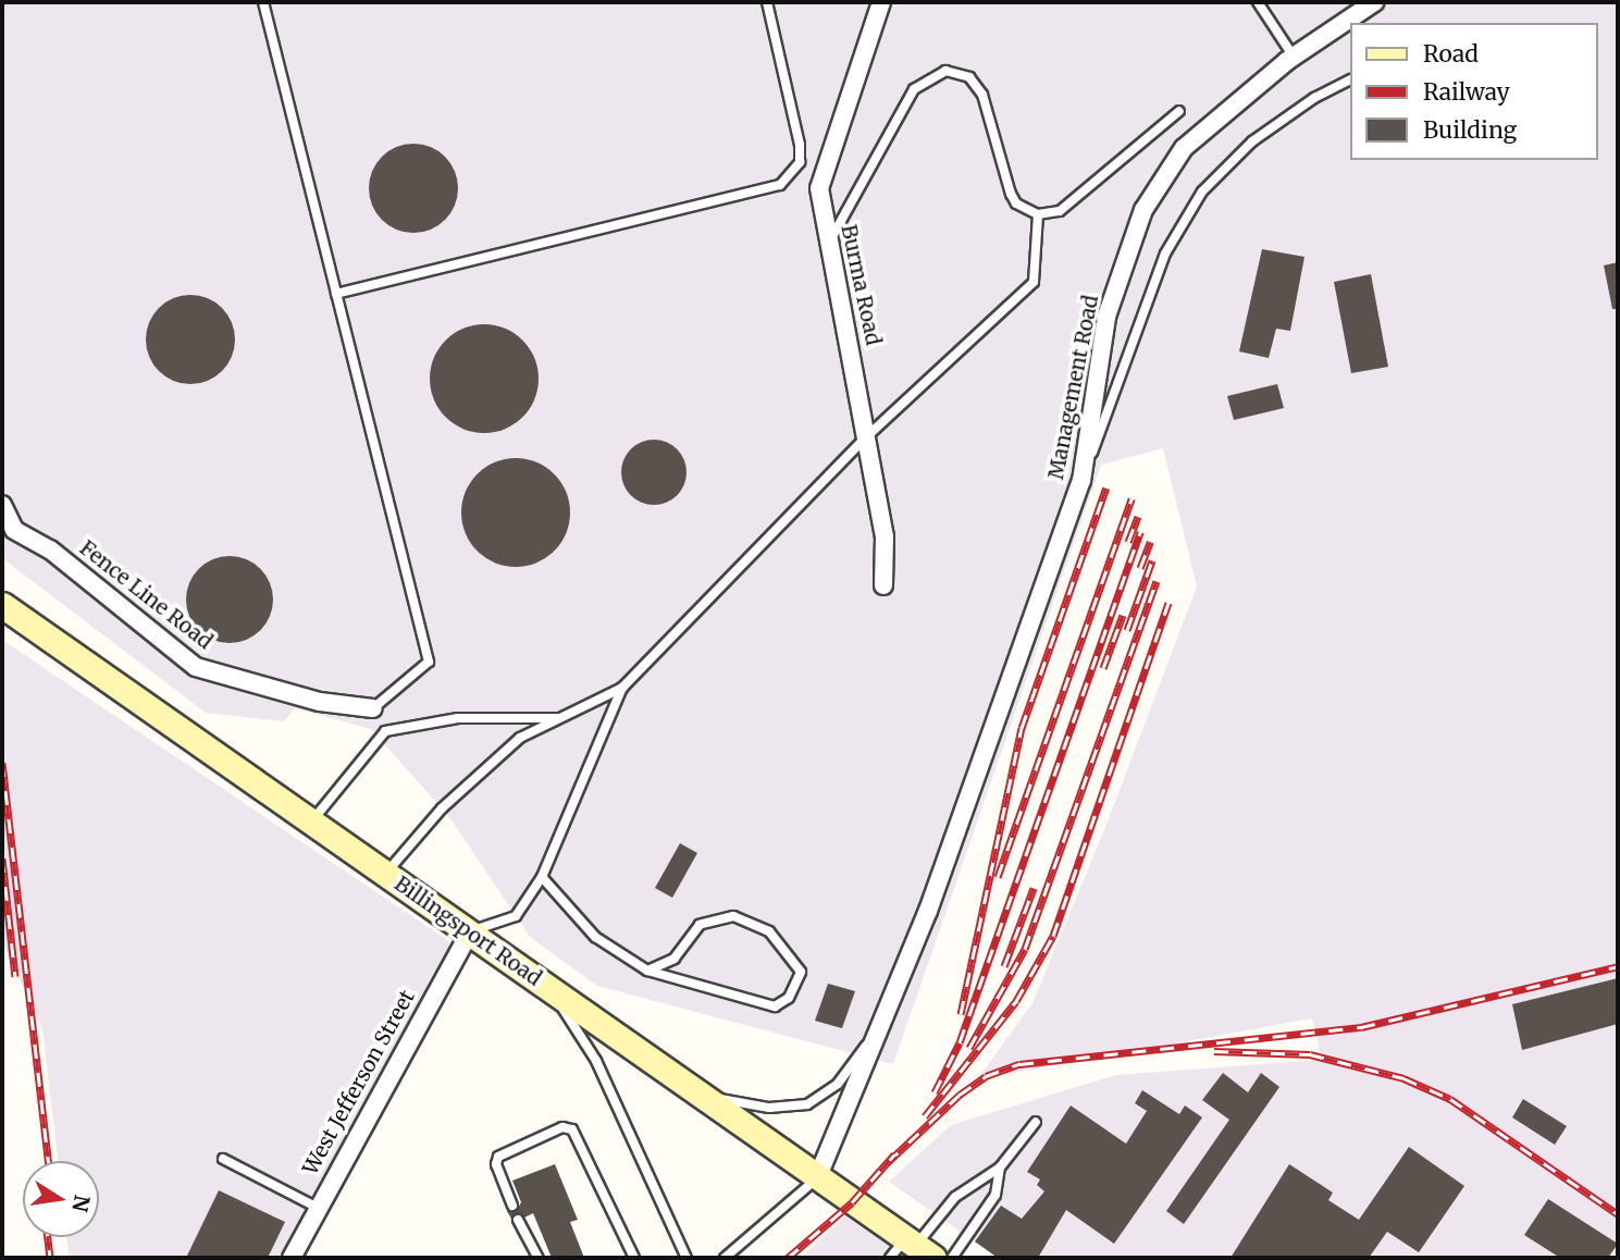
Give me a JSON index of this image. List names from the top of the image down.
{
  "streets": {
    "street": [
      "Burma Road",
      "Management Road",
      "Fence Line Road",
      "Billingsport Road",
      "West Jefferson Street"
    ]
  },
  "crossings": [
    ["Management Road", "Billingsport Road"],
    ["Billingsport Road", "West Jefferson Street"]
  ],
  "legend": ["Road", "Railway", "Building"],
  "north": "right"
}
